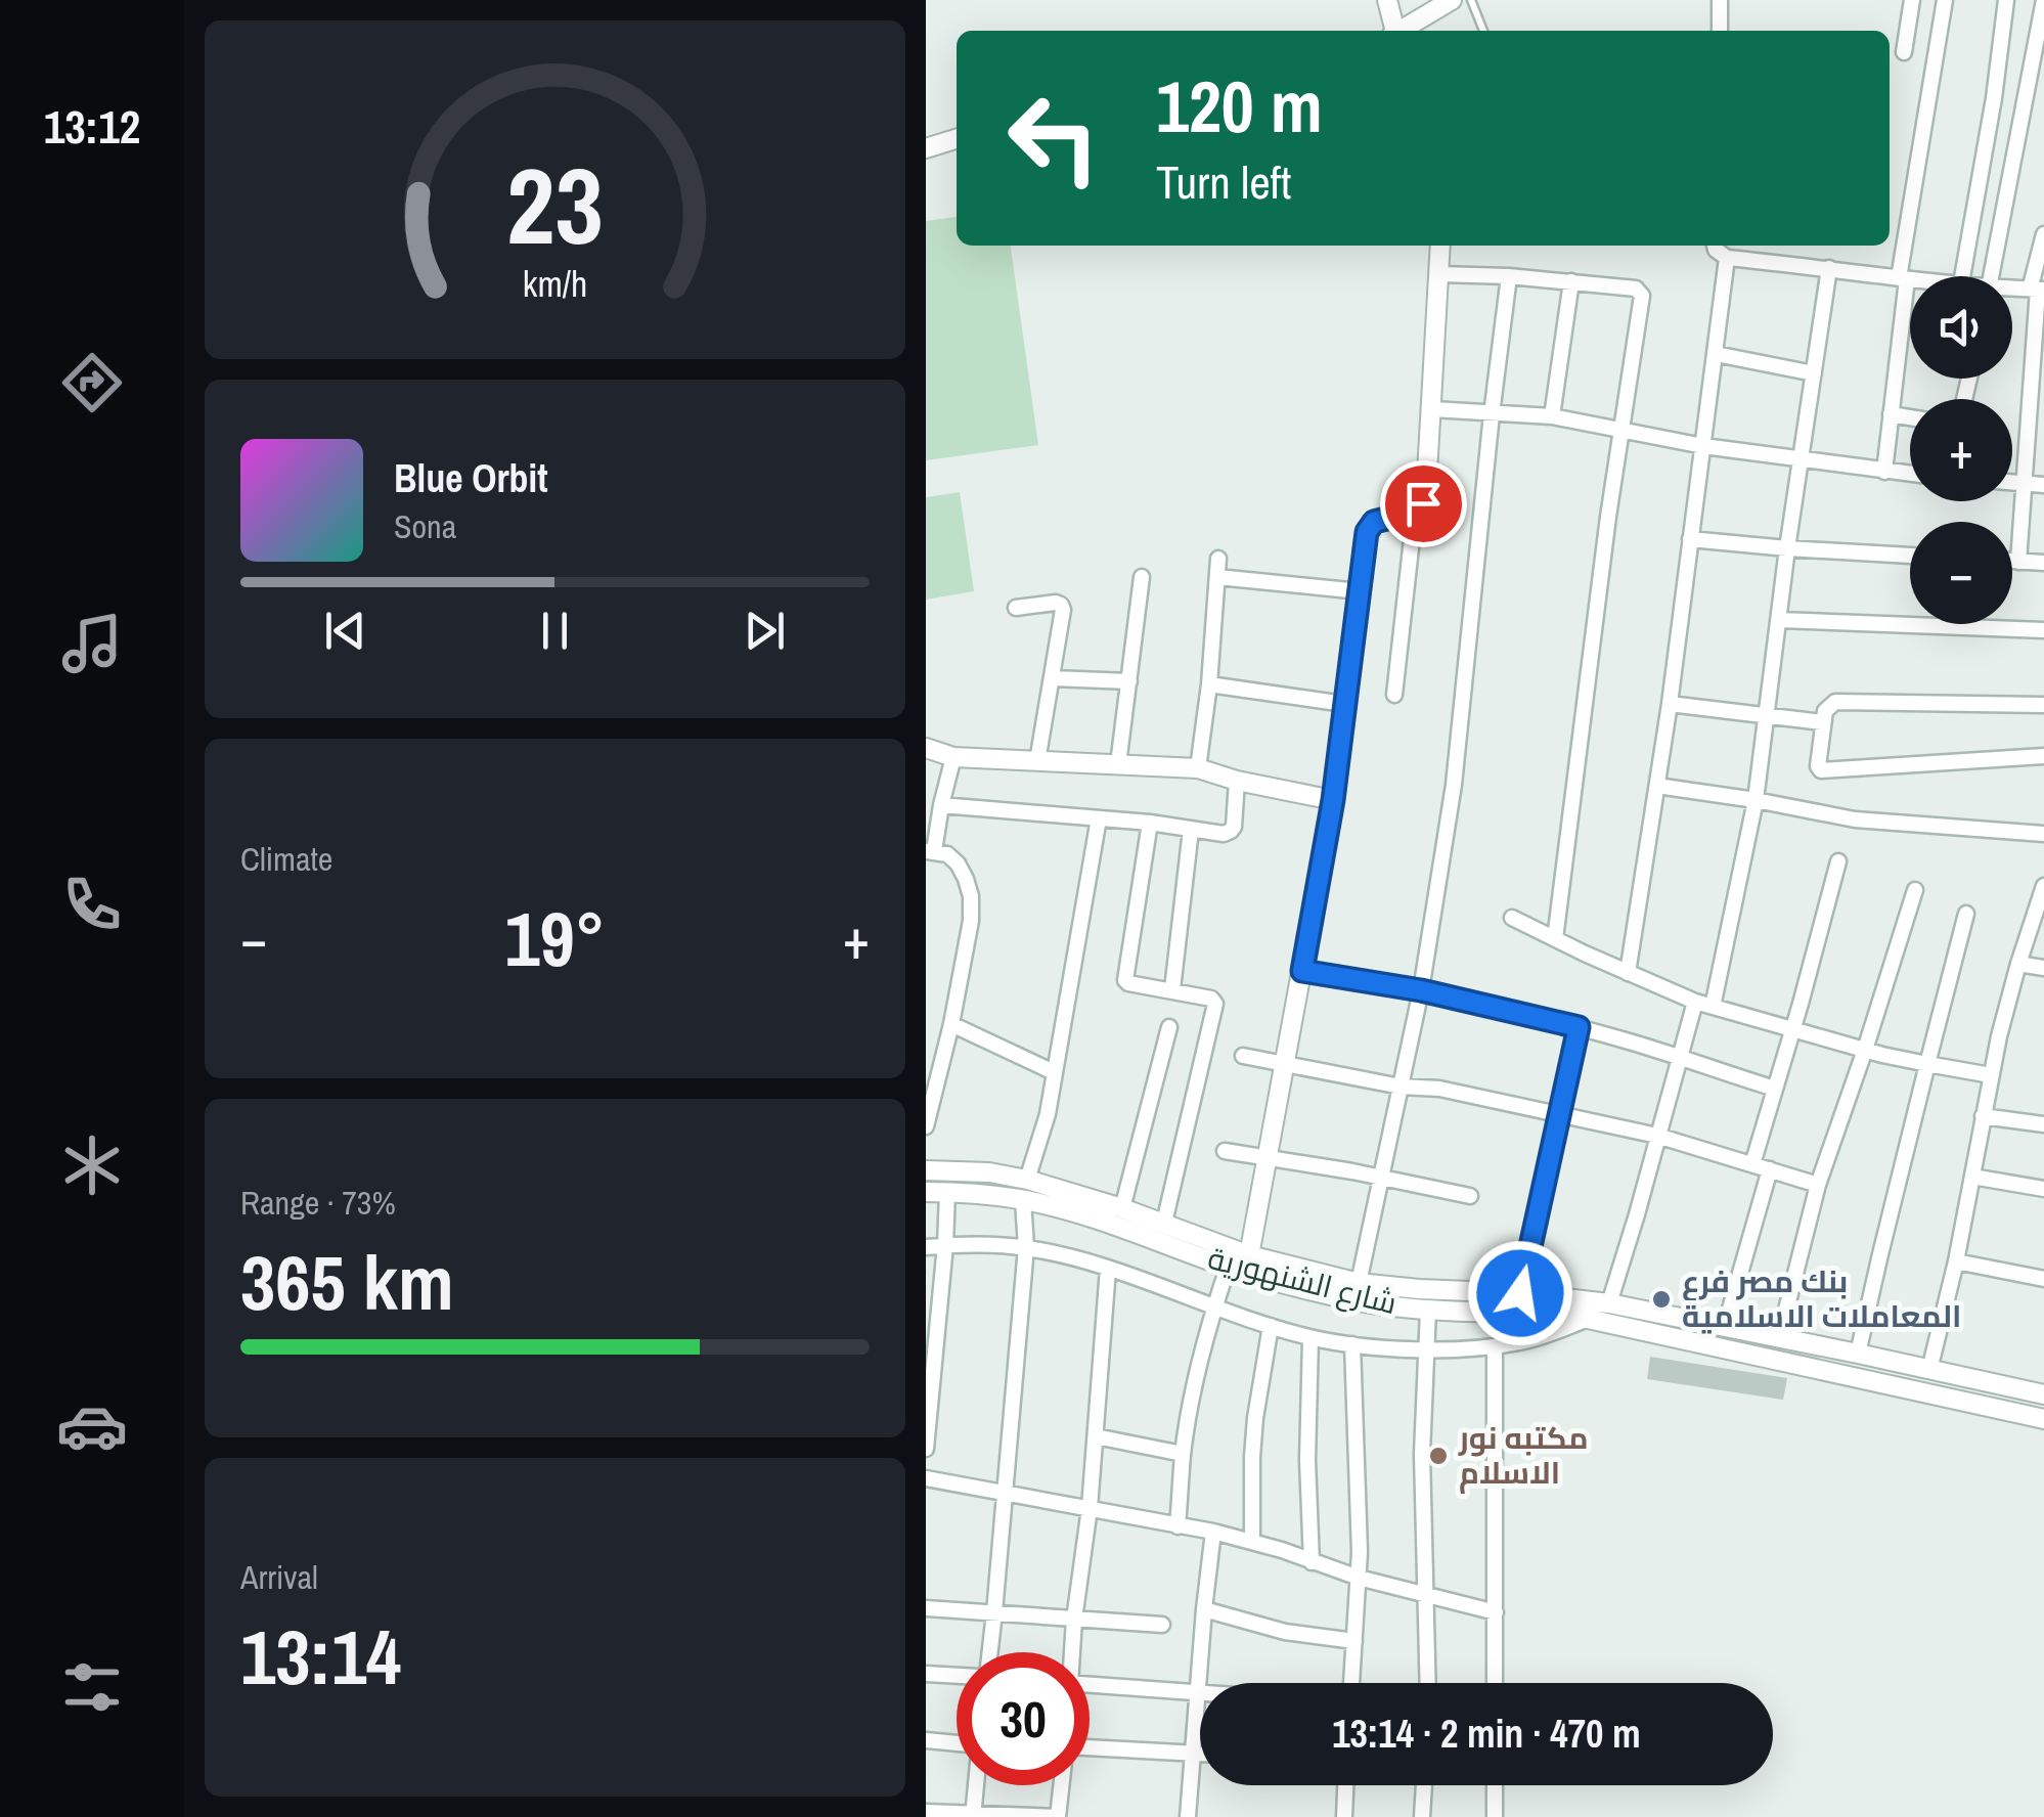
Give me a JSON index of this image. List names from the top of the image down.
{
  "streets": {
    "street": ["شارع الشنهورية"]
  },
  "places": ["بنك مصر فرع المعاملات الاسلامية", "مكتبه نور الاسلام"],
  "page": {
    "tabs": "13:12",
    "turn": ["120 m", "Turn left"],
    "map_buttons": ["+", "−"],
    "song": ["Blue Orbit", "Sona"],
    "tile": [
      "Climate",
      ["Range · 73%", "365 km"],
      ["Arrival", "13:14"]
    ],
    "heat": ["−", "19°", "+"],
    "limit": "30",
    "trip": "13:14 · 2 min · 470 m",
    "gauge": ["23", "km/h"]
  }
}
